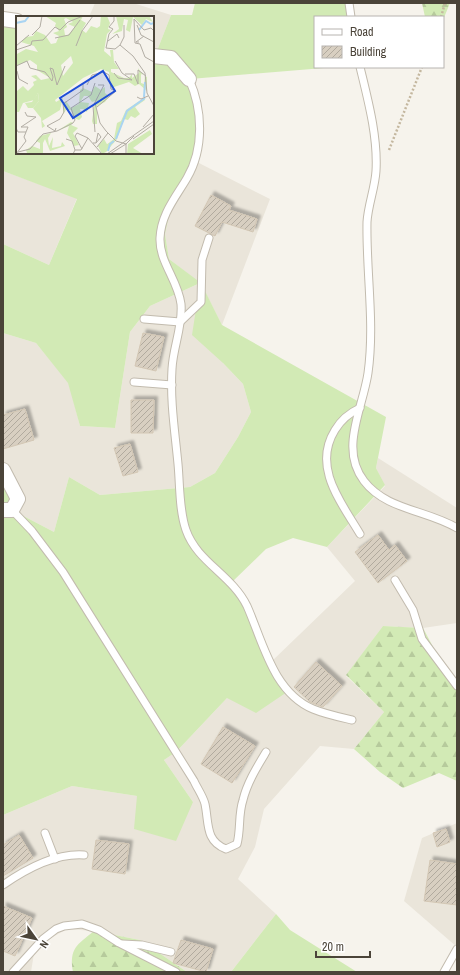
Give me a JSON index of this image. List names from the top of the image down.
{
  "legend": ["Road", "Building"],
  "scale_bar": "20 m",
  "north": "bottom right"
}
